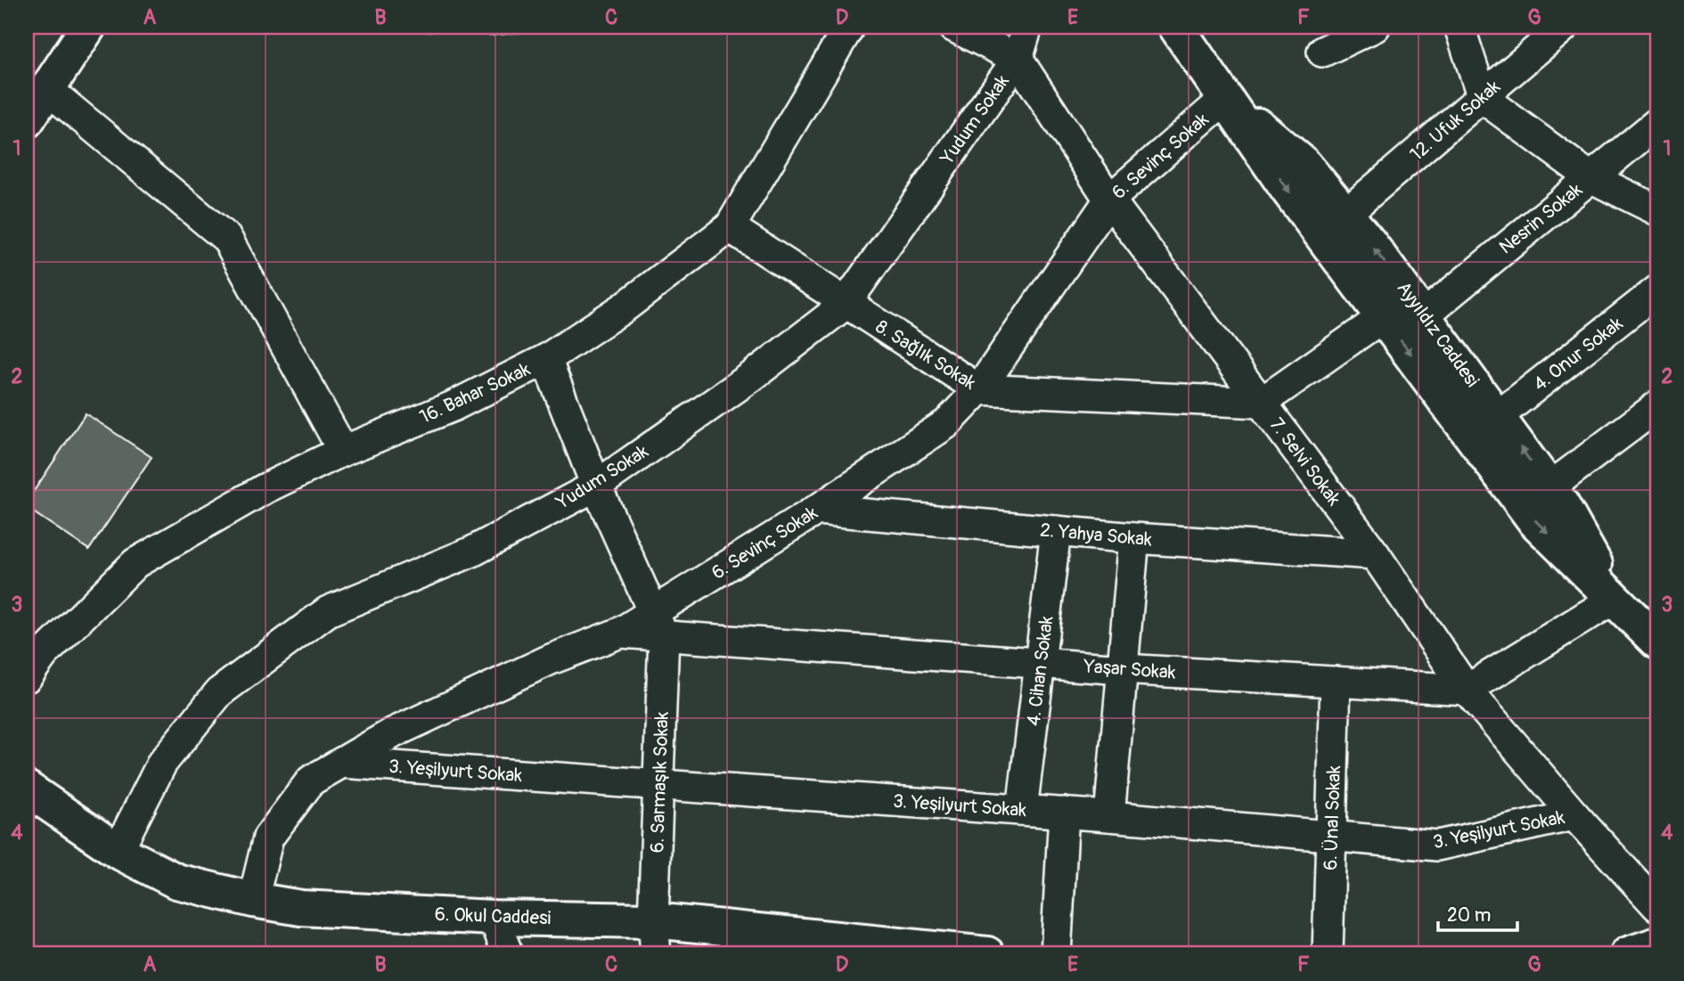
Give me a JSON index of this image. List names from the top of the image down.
{
  "streets": {
    "main road": ["Ayyıldız Caddesi", "6. Okul Caddesi"],
    "street": [
      "Yudum Sokak",
      "12. Ufuk Sokak",
      "6. Sevinç Sokak",
      "Nesrin Sokak",
      "4. Onur Sokak",
      "8. Sağlık Sokak",
      "16. Bahar Sokak",
      "7. Selvi Sokak",
      "2. Yahya Sokak",
      "Yaşar Sokak",
      "4. Cihan Sokak",
      "3. Yeşilyurt Sokak",
      "6. Sarmaşık Sokak",
      "6. Ünal Sokak"
    ]
  },
  "crossings": [
    ["Yudum Sokak", "8. Sağlık Sokak"],
    ["Yudum Sokak", "7. Selvi Sokak"],
    ["Yudum Sokak", "6. Okul Caddesi"],
    ["12. Ufuk Sokak", "Ayyıldız Caddesi"],
    ["6. Sevinç Sokak", "Ayyıldız Caddesi"],
    ["6. Sevinç Sokak", "8. Sağlık Sokak"],
    ["6. Sevinç Sokak", "7. Selvi Sokak"],
    ["6. Sevinç Sokak", "2. Yahya Sokak"],
    ["6. Sevinç Sokak", "Yaşar Sokak"],
    ["6. Sevinç Sokak", "3. Yeşilyurt Sokak"],
    ["6. Sevinç Sokak", "6. Sarmaşık Sokak"],
    ["6. Sevinç Sokak", "6. Okul Caddesi"],
    ["Nesrin Sokak", "Ayyıldız Caddesi"],
    ["Ayyıldız Caddesi", "4. Onur Sokak"],
    ["8. Sağlık Sokak", "16. Bahar Sokak"],
    ["8. Sağlık Sokak", "7. Selvi Sokak"],
    ["7. Selvi Sokak", "2. Yahya Sokak"],
    ["7. Selvi Sokak", "Yaşar Sokak"],
    ["7. Selvi Sokak", "3. Yeşilyurt Sokak"],
    ["2. Yahya Sokak", "4. Cihan Sokak"],
    ["Yaşar Sokak", "4. Cihan Sokak"],
    ["Yaşar Sokak", "6. Sarmaşık Sokak"],
    ["Yaşar Sokak", "6. Ünal Sokak"],
    ["4. Cihan Sokak", "3. Yeşilyurt Sokak"],
    ["3. Yeşilyurt Sokak", "6. Sarmaşık Sokak"],
    ["3. Yeşilyurt Sokak", "6. Ünal Sokak"],
    ["6. Sarmaşık Sokak", "6. Okul Caddesi"]
  ],
  "scale_bar": "20 m",
  "grid": {
    "columns": [
      "A",
      "B",
      "C",
      "D",
      "E",
      "F",
      "G"
    ],
    "rows": [
      "1",
      "2",
      "3",
      "4"
    ]
  }
}
